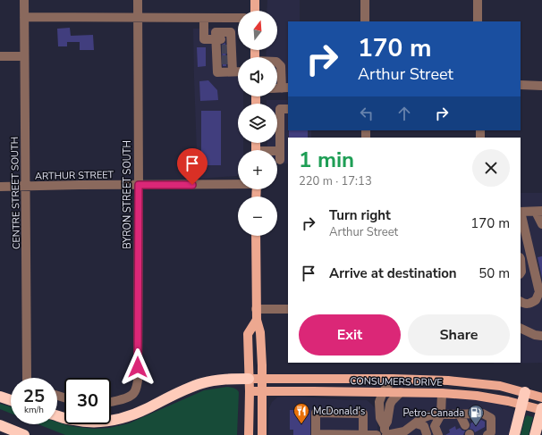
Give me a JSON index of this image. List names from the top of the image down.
{
  "streets": {
    "main road": ["CONSUMERS DRIVE"],
    "street": ["ARTHUR STREET", "CENTRE STREET SOUTH", "BYRON STREET SOUTH"]
  },
  "crossings": [
    ["ARTHUR STREET", "CENTRE STREET SOUTH"],
    ["ARTHUR STREET", "BYRON STREET SOUTH"]
  ],
  "places": {
    "restaurant": ["McDonald's"],
    "fuel station": ["Petro-Canada"]
  },
  "north": "top",
  "page": {
    "map_buttons": ["+", "−"],
    "turn": ["170 m", "Arthur Street"],
    "heading": ["1 min", "220 m · 17:13"],
    "list": [
      {
        "name": "Turn right",
        "note": "Arthur Street",
        "value": "170 m"
      },
      {
        "name": "Arrive at destination",
        "value": "50 m"
      }
    ],
    "buttons": ["Exit", "Share"],
    "speed": "25 km/h",
    "limit": "30"
  }
}
